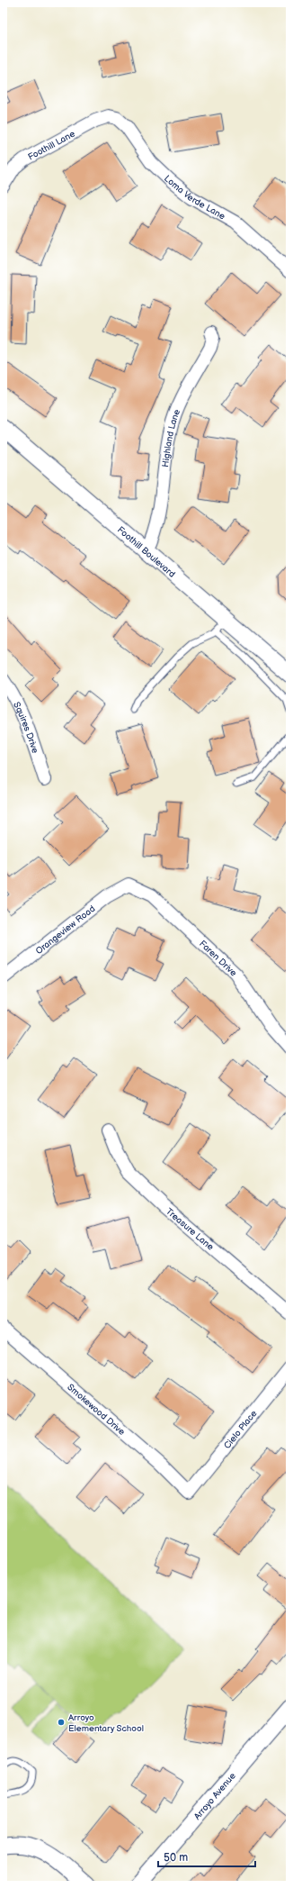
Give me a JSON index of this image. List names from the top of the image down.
{
  "streets": {
    "street": [
      "Foothill Lane",
      "Loma Verde Lane",
      "Highland Lane",
      "Foothill Boulevard",
      "Squires Drive",
      "Orangeview Road",
      "Faren Drive",
      "Treasure Lane",
      "Smokewood Drive",
      "Cielo Place",
      "Arroyo Avenue"
    ]
  },
  "crossings": [
    ["Foothill Lane", "Loma Verde Lane"],
    ["Highland Lane", "Foothill Boulevard"],
    ["Orangeview Road", "Faren Drive"],
    ["Smokewood Drive", "Cielo Place"]
  ],
  "places": ["Arroyo Elementary School"],
  "scale_bar": "50 m"
}
